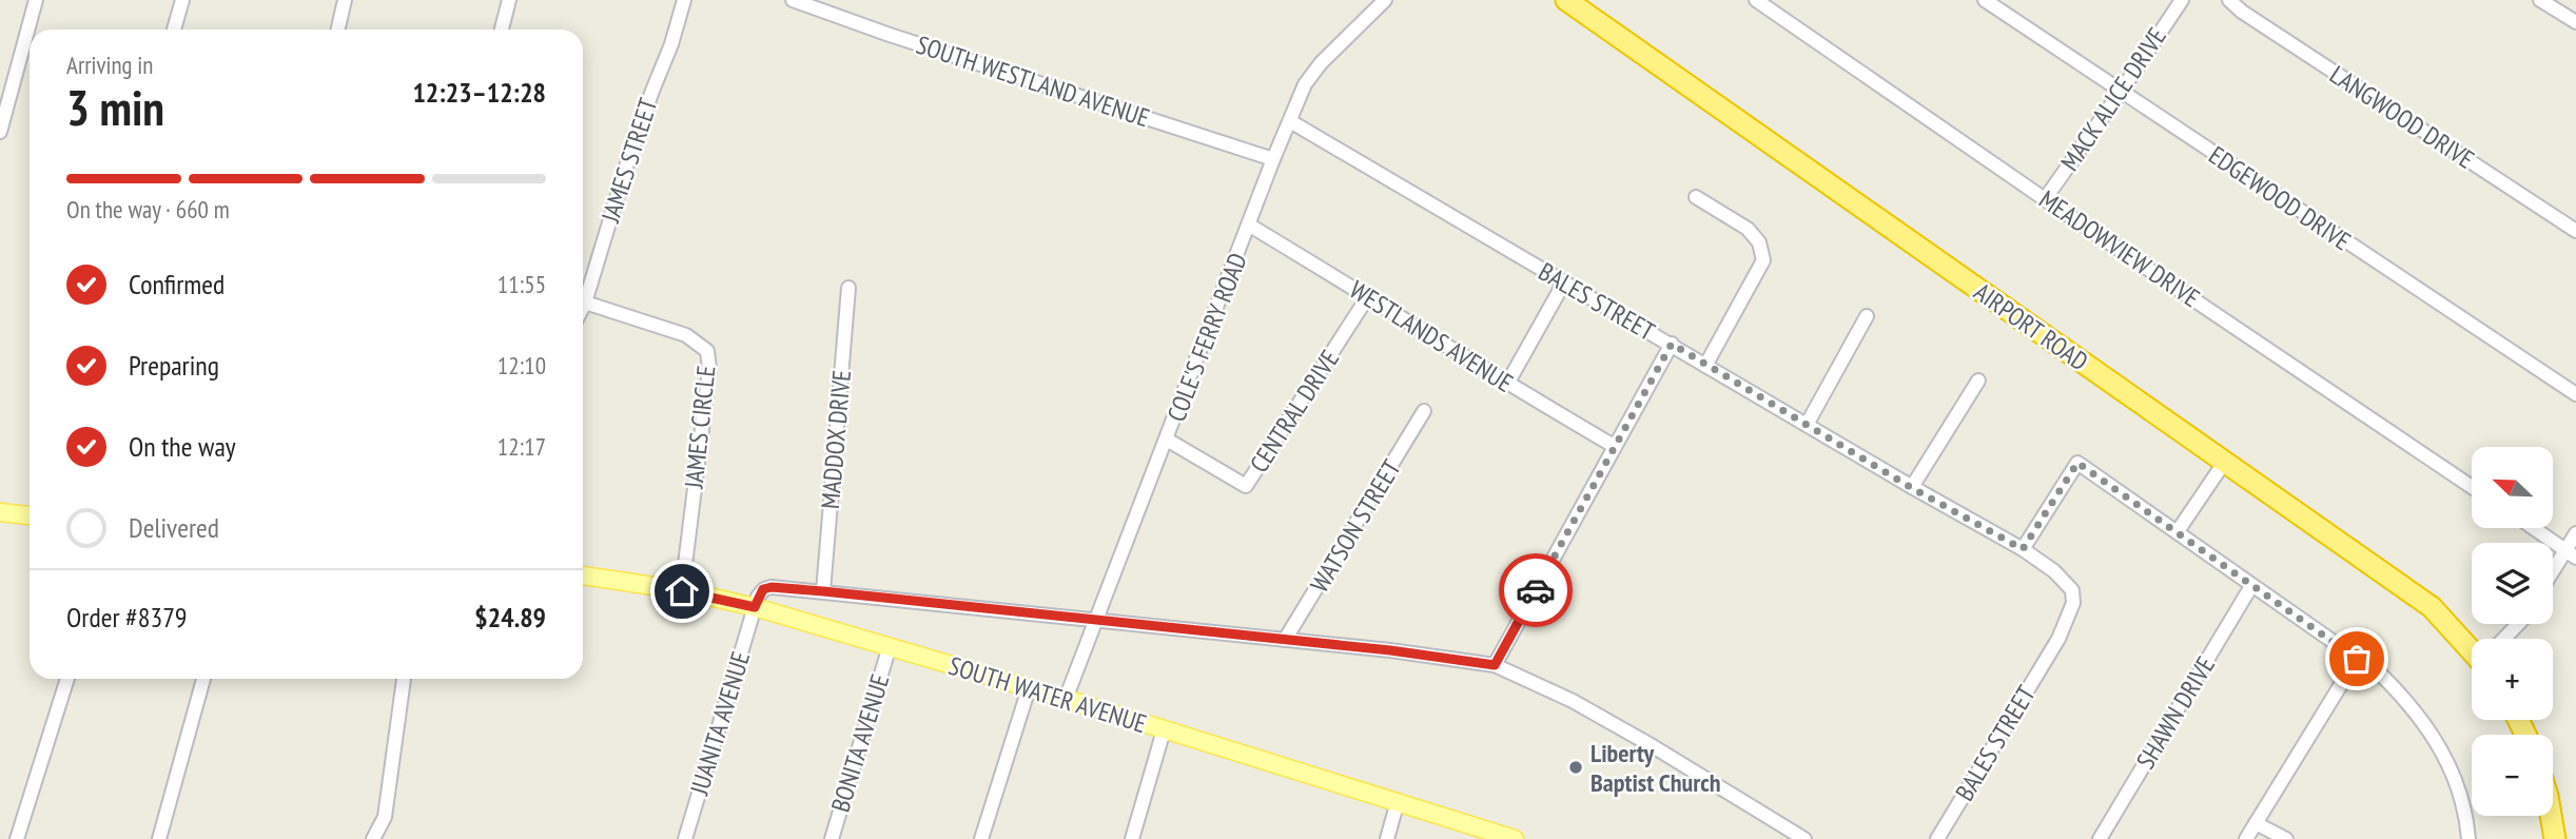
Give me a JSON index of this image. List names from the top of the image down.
{
  "streets": {
    "highway": ["AIRPORT ROAD"],
    "main road": ["SOUTH WATER AVENUE"],
    "street": [
      "SOUTH WESTLAND AVENUE",
      "MACK ALICE DRIVE",
      "LANGWOOD DRIVE",
      "JAMES STREET",
      "EDGEWOOD DRIVE",
      "MEADOWVIEW DRIVE",
      "BALES STREET",
      "WESTLANDS AVENUE",
      "COLE'S FERRY ROAD",
      "CENTRAL DRIVE",
      "JAMES CIRCLE",
      "MADDOX DRIVE",
      "WATSON STREET",
      "SHAWN DRIVE",
      "JUANITA AVENUE",
      "BONITA AVENUE"
    ]
  },
  "crossings": [
    ["SOUTH WESTLAND AVENUE", "COLE'S FERRY ROAD"],
    ["MACK ALICE DRIVE", "EDGEWOOD DRIVE"],
    ["MACK ALICE DRIVE", "MEADOWVIEW DRIVE"],
    ["JAMES STREET", "JAMES CIRCLE"],
    ["BALES STREET", "COLE'S FERRY ROAD"],
    ["WESTLANDS AVENUE", "COLE'S FERRY ROAD"],
    ["WESTLANDS AVENUE", "CENTRAL DRIVE"],
    ["COLE'S FERRY ROAD", "CENTRAL DRIVE"],
    ["COLE'S FERRY ROAD", "SOUTH WATER AVENUE"],
    ["JAMES CIRCLE", "SOUTH WATER AVENUE"],
    ["SOUTH WATER AVENUE", "JUANITA AVENUE"],
    ["SOUTH WATER AVENUE", "BONITA AVENUE"]
  ],
  "places": ["Liberty Baptist Church"],
  "north": "top left",
  "page": {
    "heading": ["3 min", "Arriving in", "12:23–12:28"],
    "panel": ["Order #8379", "$24.89"],
    "bar": "On the way · 660 m",
    "list": [
      ["Confirmed", "11:55"],
      ["Preparing", "12:10"],
      ["On the way", "12:17"],
      "Delivered"
    ],
    "map_buttons": ["+", "−"]
  }
}
